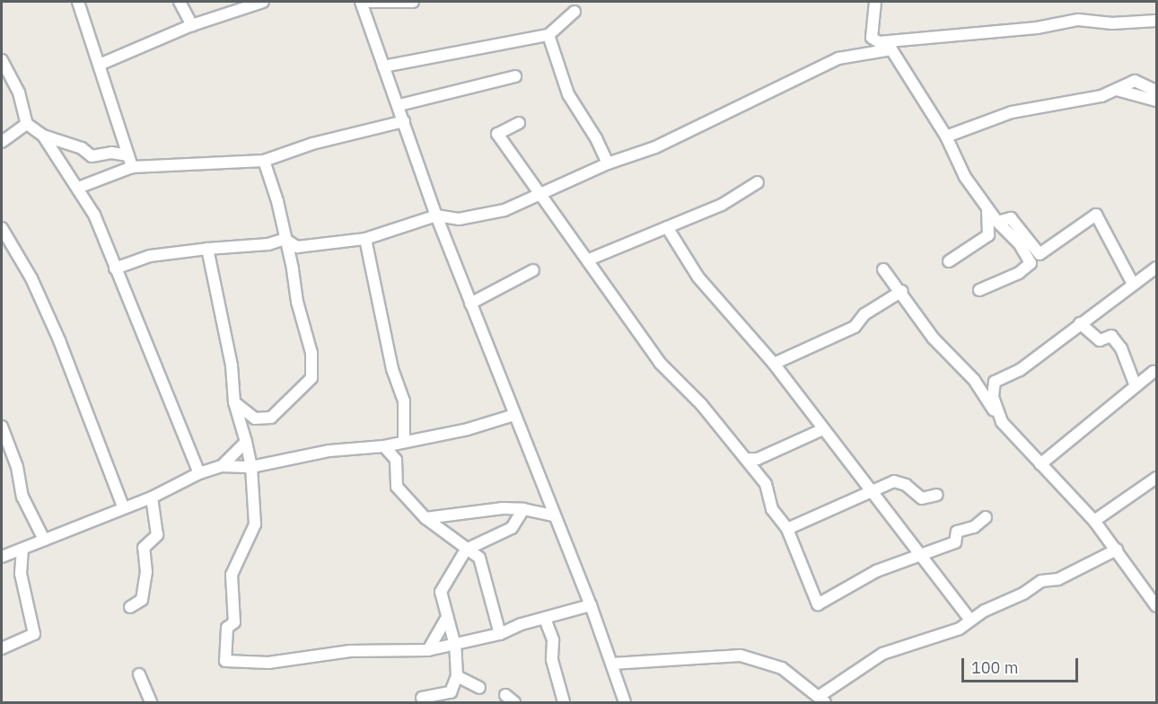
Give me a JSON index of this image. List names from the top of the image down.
{
  "scale_bar": "100 m"
}
